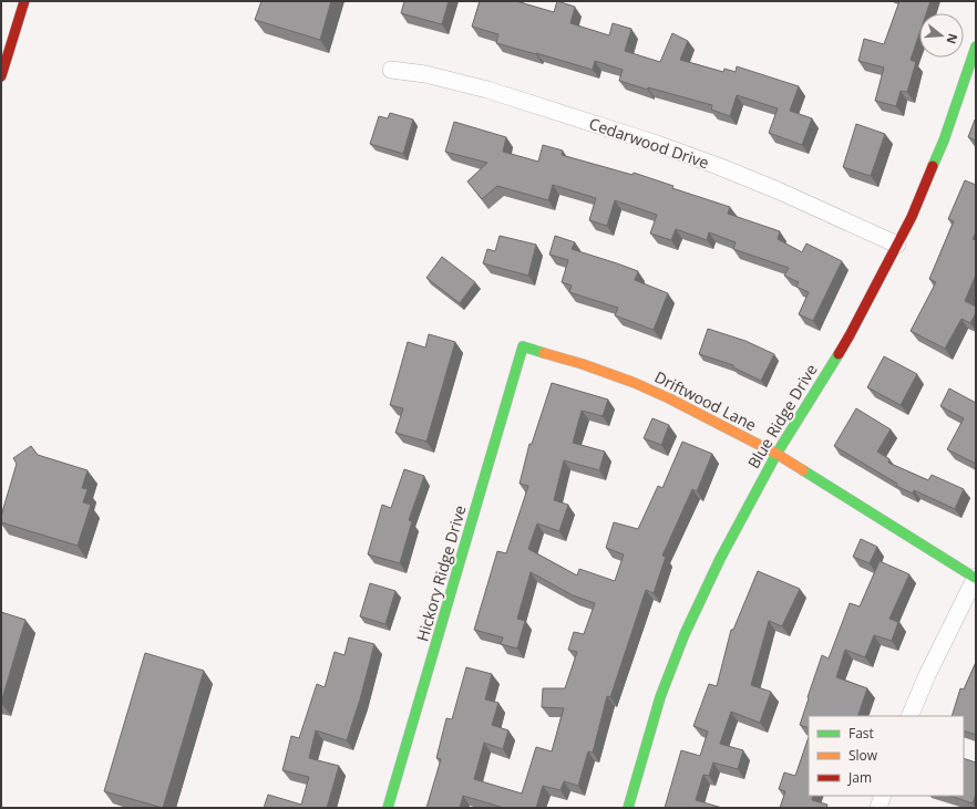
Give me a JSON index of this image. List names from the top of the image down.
{
  "streets": {
    "street": [
      "Cedarwood Drive",
      "Driftwood Lane",
      "Blue Ridge Drive",
      "Hickory Ridge Drive"
    ]
  },
  "crossings": [
    ["Cedarwood Drive", "Blue Ridge Drive"],
    ["Driftwood Lane", "Blue Ridge Drive"],
    ["Driftwood Lane", "Hickory Ridge Drive"]
  ],
  "legend": ["Fast", "Slow", "Jam"],
  "north": "right"
}
